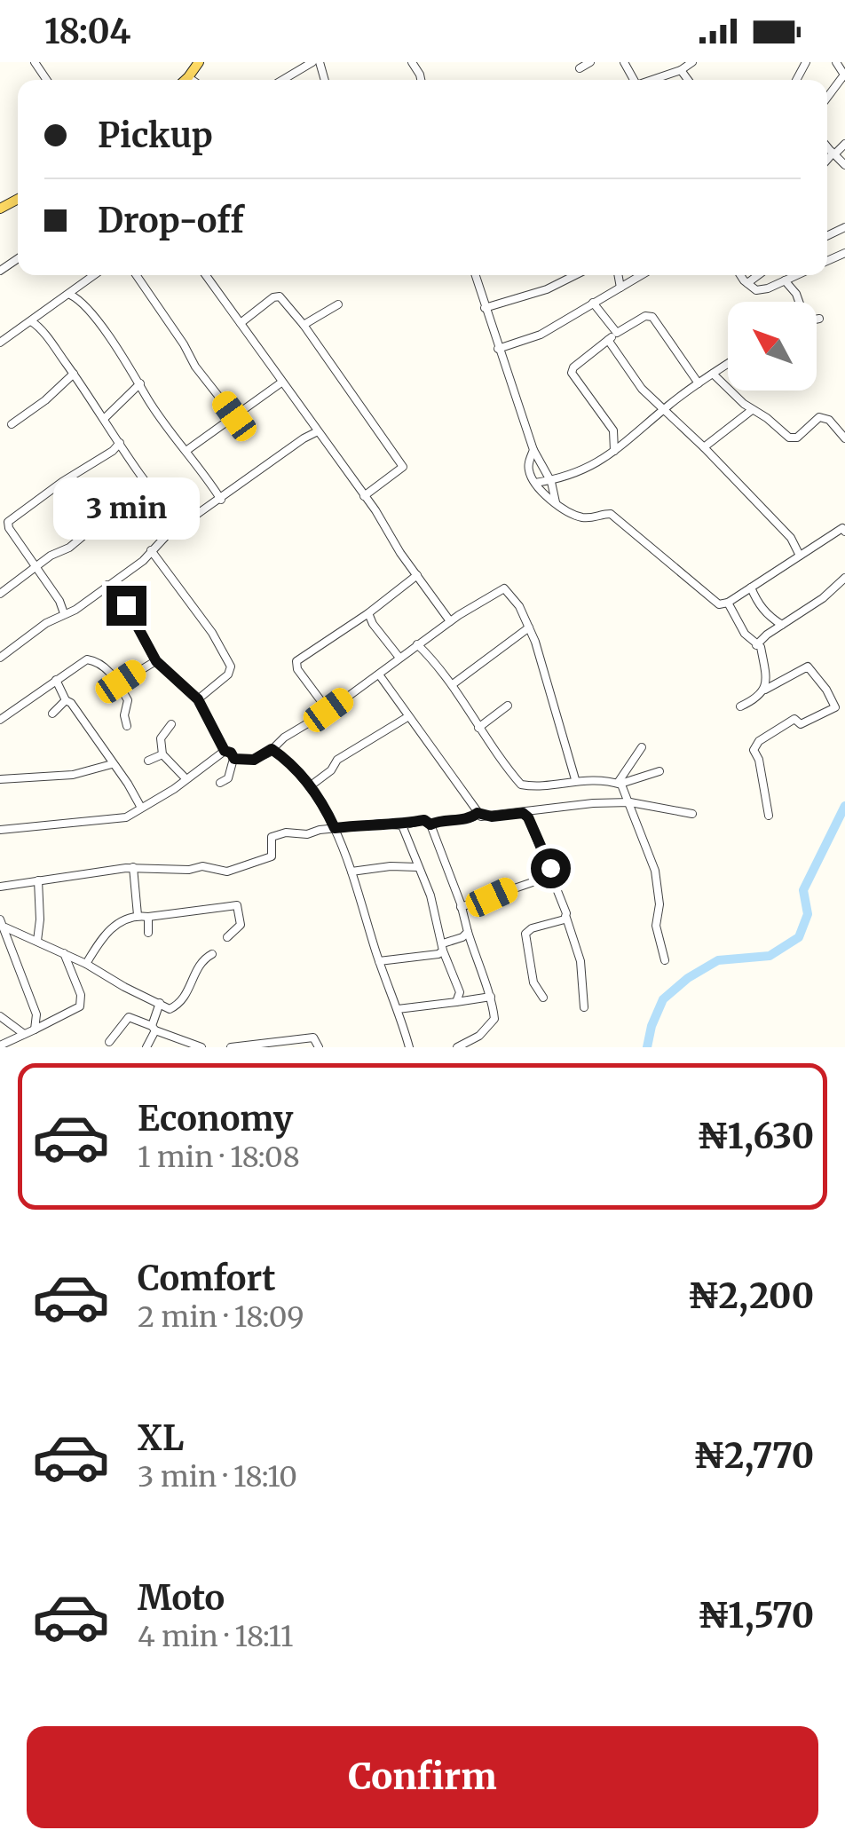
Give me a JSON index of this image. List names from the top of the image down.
{
  "north": "top left",
  "page": {
    "status": "18:04",
    "banner": ["Pickup", "Drop-off"],
    "bubble": "3 min",
    "list": [
      {
        "name": "Economy",
        "note": "1 min · 18:08",
        "value": "₦1,630"
      },
      {
        "name": "Comfort",
        "note": "2 min · 18:09",
        "value": "₦2,200"
      },
      {
        "name": "XL",
        "note": "3 min · 18:10",
        "value": "₦2,770"
      },
      {
        "name": "Moto",
        "note": "4 min · 18:11",
        "value": "₦1,570"
      }
    ],
    "buttons": "Confirm"
  }
}
